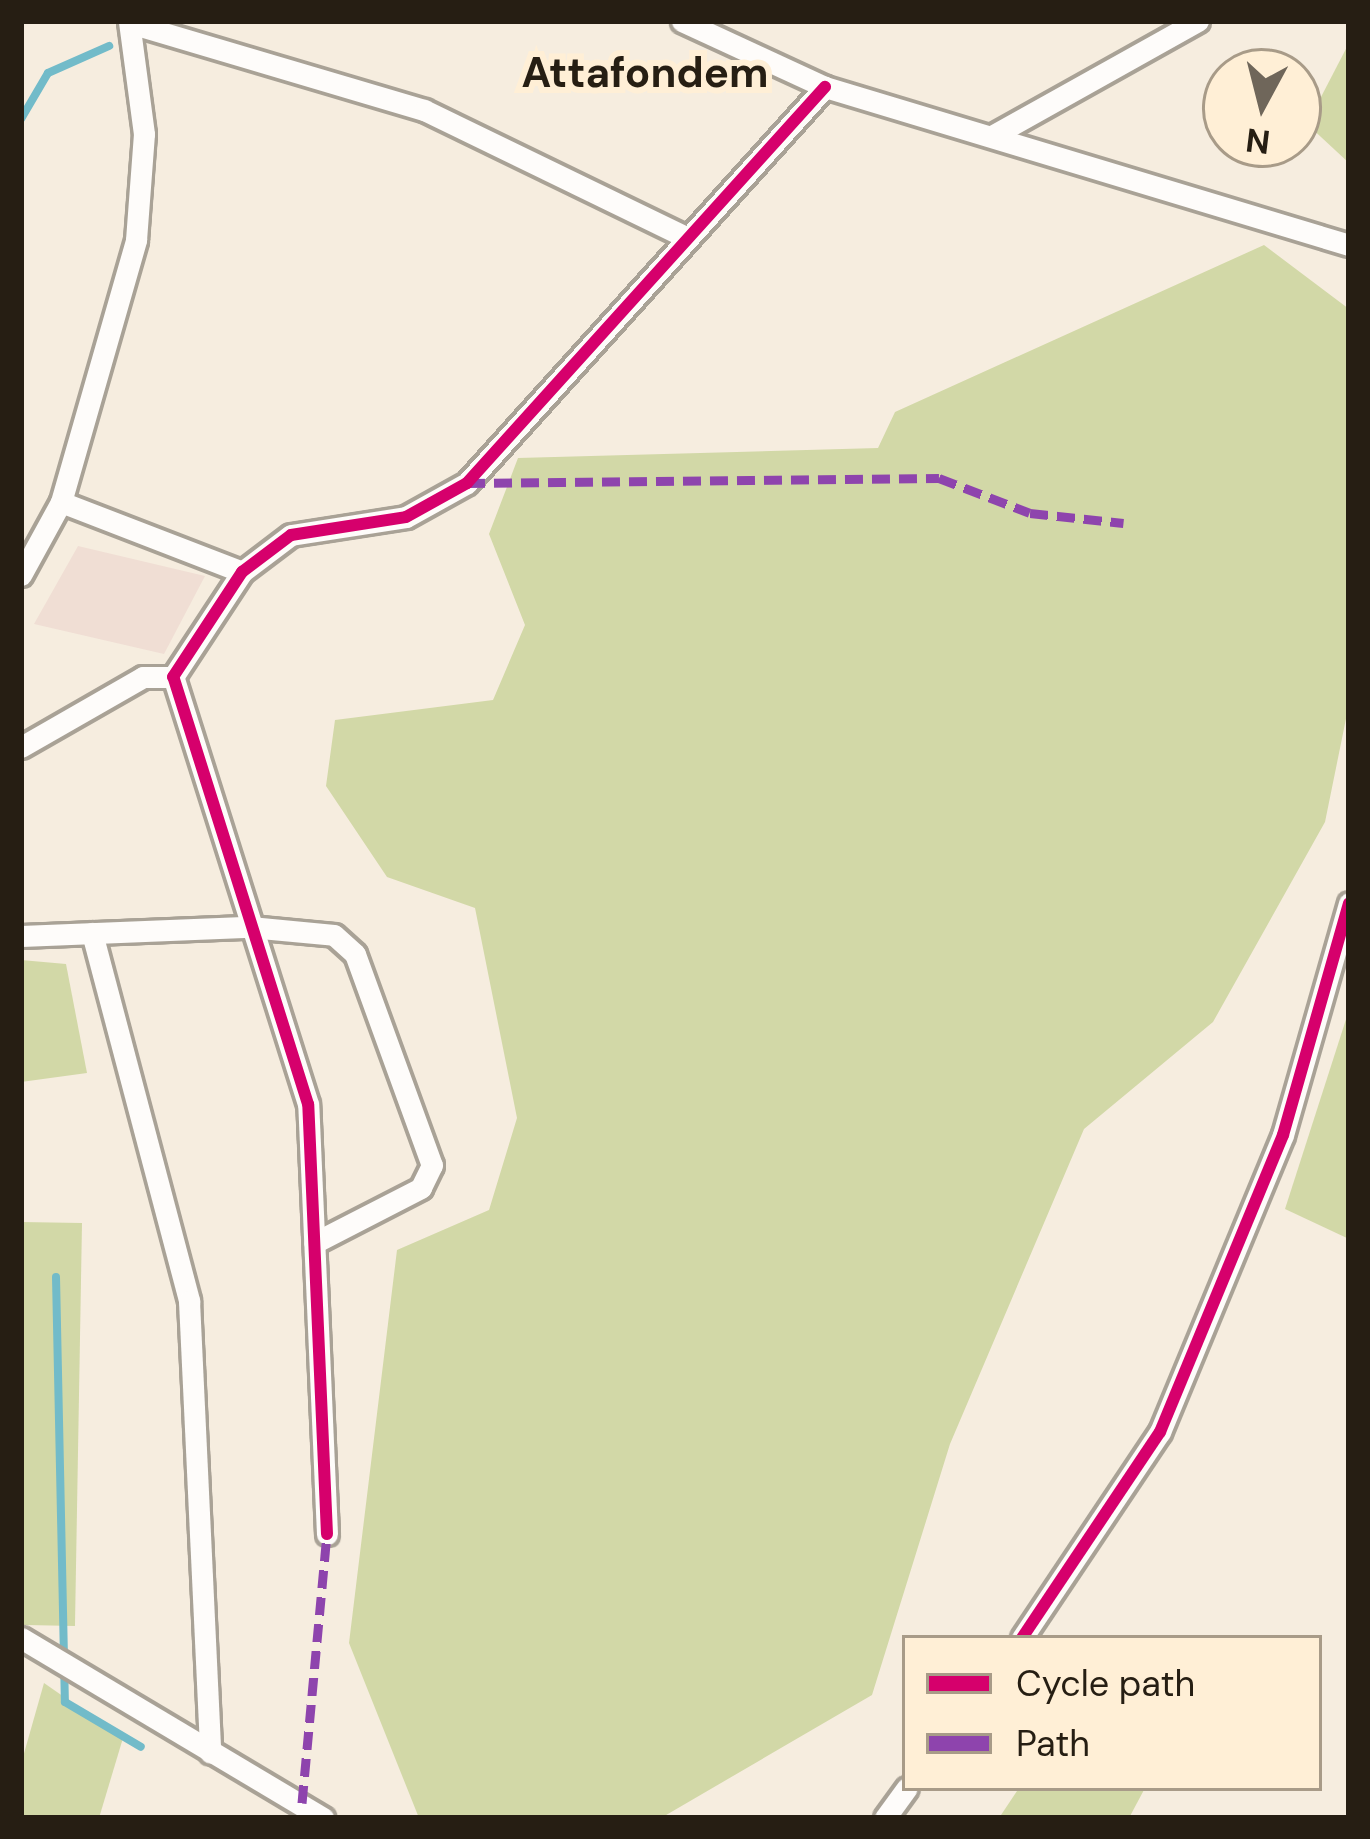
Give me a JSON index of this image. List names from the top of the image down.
{
  "districts": ["Attafondem"],
  "legend": ["Cycle path", "Path"],
  "north": "bottom"
}
